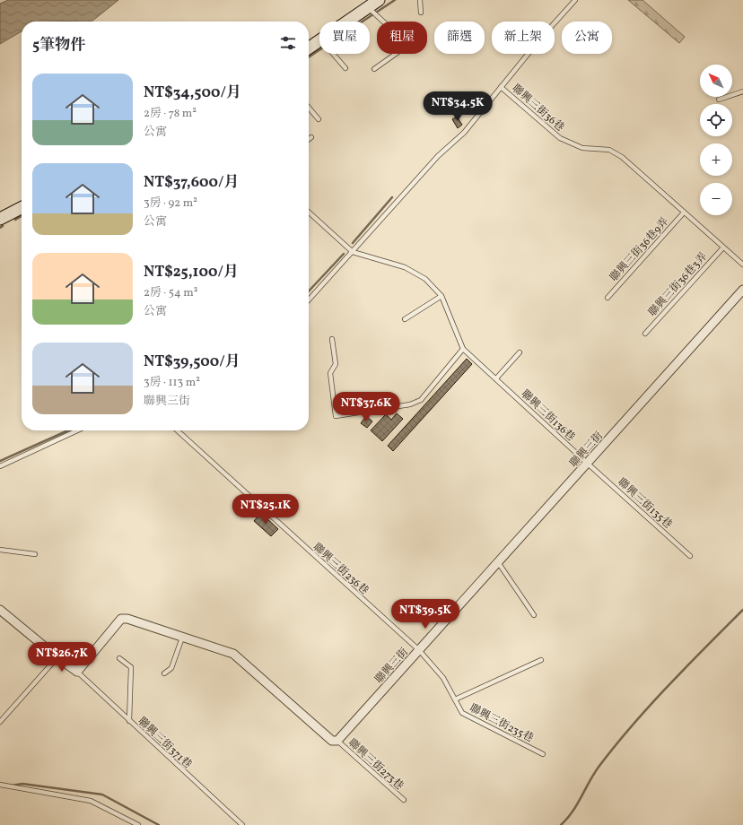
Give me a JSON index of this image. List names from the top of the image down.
{
  "streets": {
    "street": ["聯興三街"],
    "lane": [
      "聯興三街36巷",
      "聯興三街36巷9弄",
      "聯興三街36巷3弄",
      "聯興三街136巷",
      "聯興三街135巷",
      "聯興三街236巷",
      "聯興三街235巷",
      "聯興三街371巷",
      "聯興三街273巷"
    ]
  },
  "crossings": [
    ["聯興三街36巷", "聯興三街36巷9弄"],
    ["聯興三街36巷", "聯興三街36巷3弄"],
    ["聯興三街36巷", "聯興三街136巷"],
    ["聯興三街136巷", "聯興三街"],
    ["聯興三街136巷", "聯興三街135巷"],
    ["聯興三街", "聯興三街135巷"],
    ["聯興三街", "聯興三街236巷"],
    ["聯興三街", "聯興三街235巷"],
    ["聯興三街", "聯興三街273巷"],
    ["聯興三街236巷", "聯興三街235巷"]
  ],
  "north": "top left",
  "page": {
    "chip": [
      "買屋",
      "租屋",
      "篩選",
      "新上架",
      "公寓"
    ],
    "heading": "5筆物件",
    "map_buttons": ["+", "−"],
    "list": [
      {
        "name": "NT$34,500/月",
        "note": "2房 · 78 m² · 公寓"
      },
      {
        "name": "NT$37,600/月",
        "note": "3房 · 92 m² · 公寓"
      },
      {
        "name": "NT$25,100/月",
        "note": "2房 · 54 m² · 公寓"
      },
      {
        "name": "NT$39,500/月",
        "note": "3房 · 113 m² · 聯興三街"
      }
    ],
    "price": [
      "NT$34.5K",
      "NT$37.6K",
      "NT$25.1K",
      "NT$39.5K",
      "NT$26.7K"
    ]
  }
}
